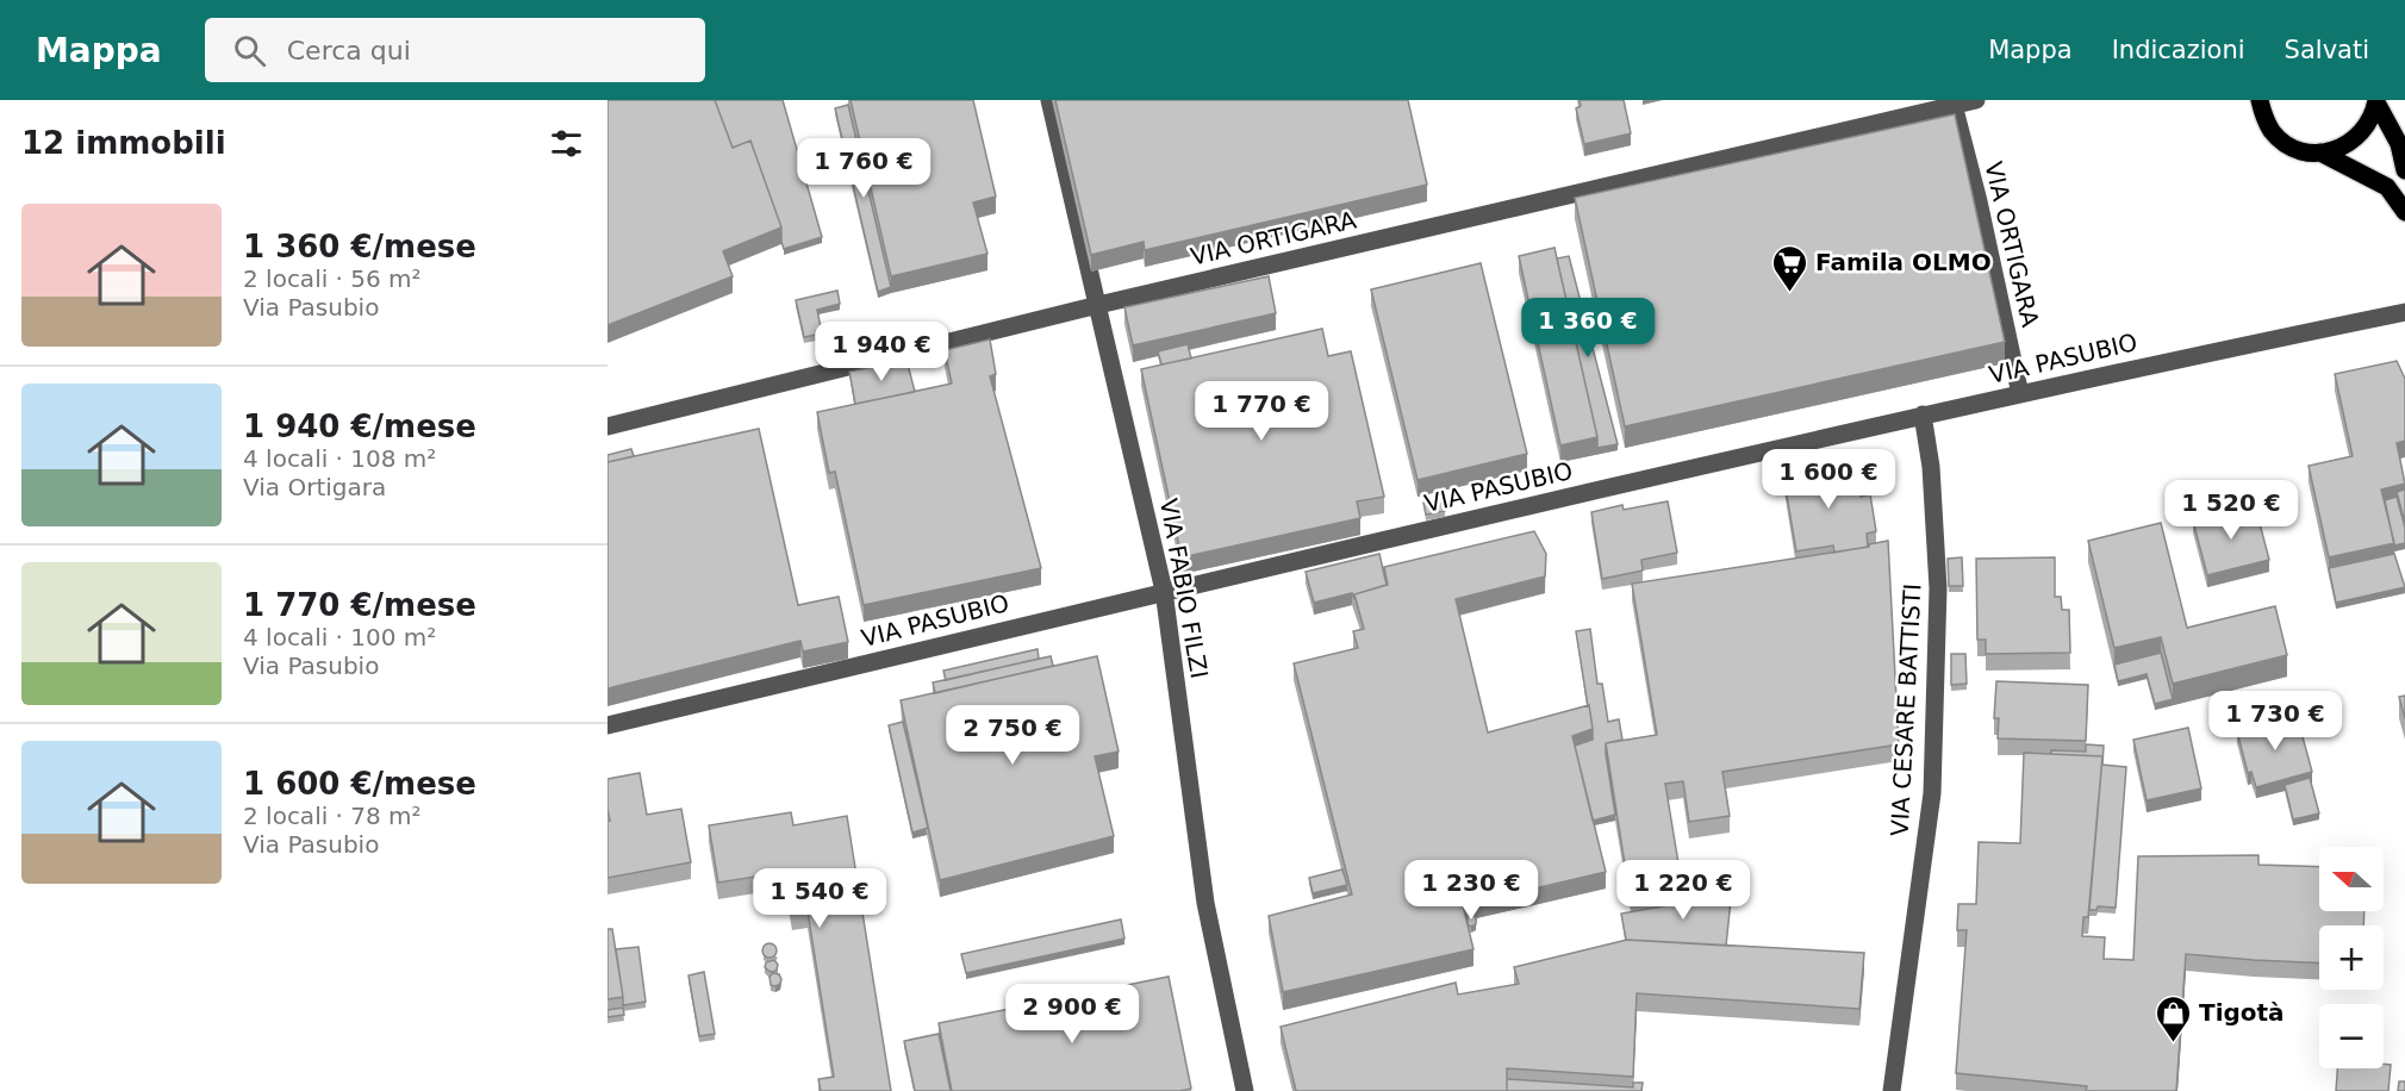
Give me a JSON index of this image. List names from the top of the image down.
{
  "streets": {
    "street": [
      "VIA ORTIGARA",
      "VIA PASUBIO",
      "VIA FABIO FILZI",
      "VIA CESARE BATTISTI"
    ]
  },
  "crossings": [
    ["VIA ORTIGARA", "VIA PASUBIO"],
    ["VIA ORTIGARA", "VIA FABIO FILZI"],
    ["VIA PASUBIO", "VIA FABIO FILZI"],
    ["VIA PASUBIO", "VIA CESARE BATTISTI"]
  ],
  "places": {
    "supermarket": ["Famila OLMO"],
    "shop": ["Tigotà"]
  },
  "north": "left",
  "page": {
    "header": "Mappa",
    "search": "Cerca qui",
    "nav": ["Mappa", "Indicazioni", "Salvati"],
    "heading": "12 immobili",
    "price": [
      "1 760 €",
      "1 360 €",
      "1 940 €",
      "1 770 €",
      "1 600 €",
      "1 520 €",
      "1 730 €",
      "2 750 €",
      "1 230 €",
      "1 220 €",
      "1 540 €",
      "2 900 €"
    ],
    "list": [
      {
        "name": "1 360 €/mese",
        "note": "2 locali · 56 m² · Via Pasubio"
      },
      {
        "name": "1 940 €/mese",
        "note": "4 locali · 108 m² · Via Ortigara"
      },
      {
        "name": "1 770 €/mese",
        "note": "4 locali · 100 m² · Via Pasubio"
      },
      {
        "name": "1 600 €/mese",
        "note": "2 locali · 78 m² · Via Pasubio"
      }
    ],
    "map_buttons": ["+", "−"]
  }
}
